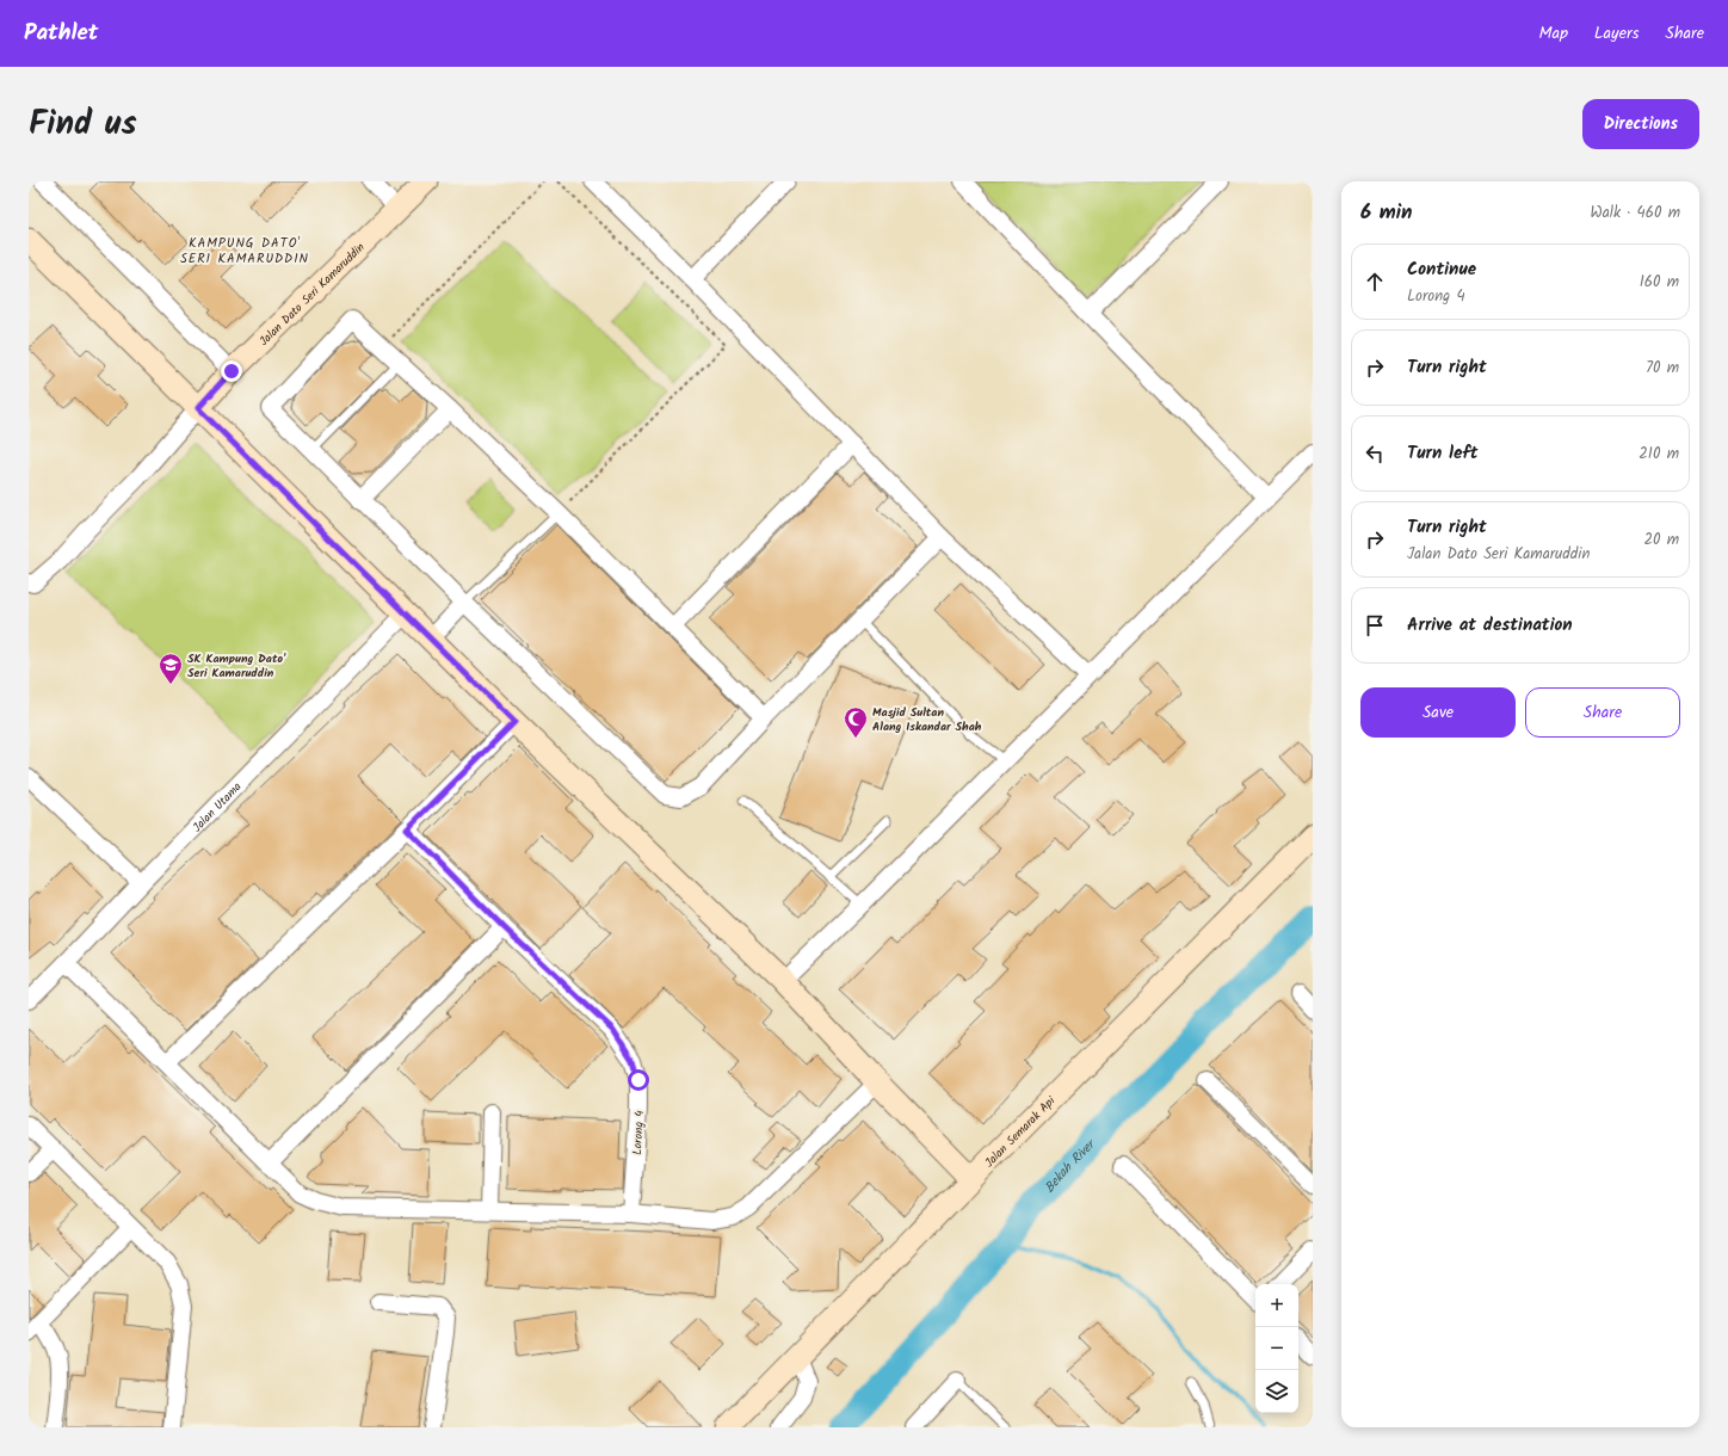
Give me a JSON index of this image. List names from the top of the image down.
{
  "streets": {
    "street": [
      "Jalan Dato Seri Kamaruddin",
      "Jalan Utama",
      "Jalan Semarak Api",
      "Lorong 4"
    ]
  },
  "districts": ["KAMPUNG DATO' SERI KAMARUDDIN"],
  "water": ["Bekah River"],
  "places": {
    "school or university": ["SK Kampung Dato' Seri Kamaruddin"],
    "mosque": ["Masjid Sultan Alang Iskandar Shah"]
  },
  "page": {
    "header": "Pathlet",
    "nav": ["Map", "Layers", "Share"],
    "title": "Find us",
    "buttons": [
      "Directions",
      ["Save", "Share"]
    ],
    "heading": ["6 min", "Walk · 460 m"],
    "list": [
      ["Continue", "Lorong 4", "160 m"],
      ["Turn right", "70 m"],
      ["Turn left", "210 m"],
      ["Turn right", "Jalan Dato Seri Kamaruddin", "20 m"],
      "Arrive at destination"
    ],
    "map_buttons": ["+", "−"]
  }
}
